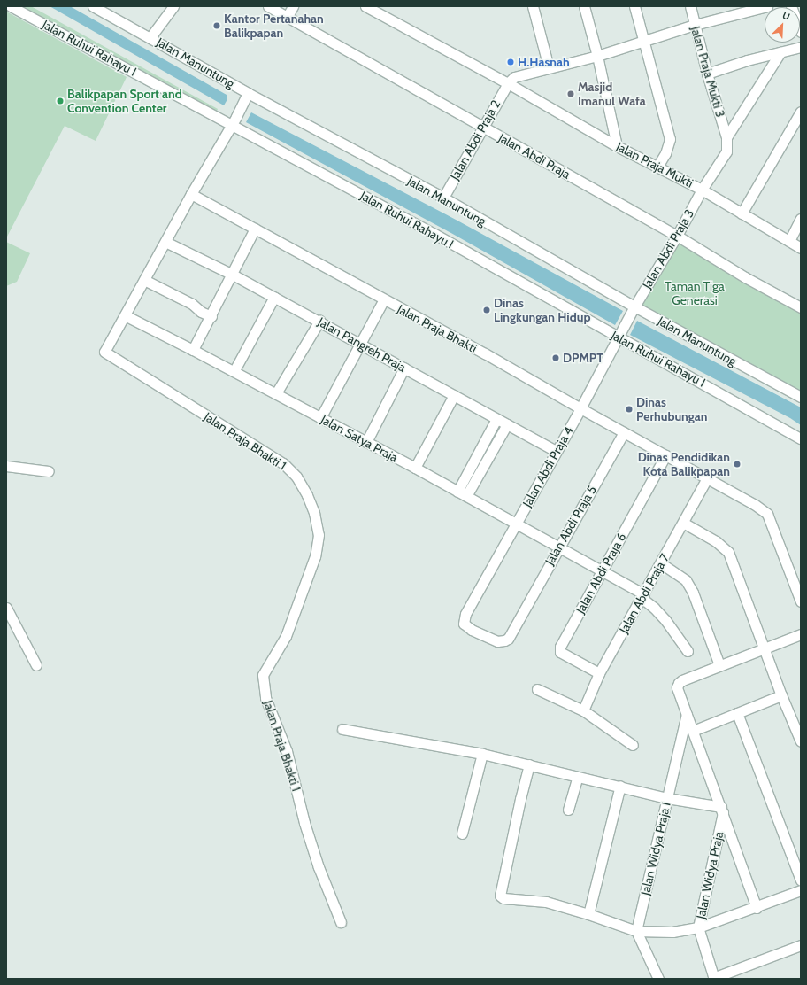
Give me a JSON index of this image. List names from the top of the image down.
{
  "streets": {
    "street": [
      "Jalan Ruhui Rahayu I",
      "Jalan Manuntung",
      "Jalan Praja Mukti 3",
      "Jalan Abdi Praja 2",
      "Jalan Abdi Praja",
      "Jalan Praja Mukti",
      "Jalan Abdi Praja 3",
      "Jalan Praja Bhakti",
      "Jalan Pangreh Praja",
      "Jalan Satya Praja",
      "Jalan Praja Bhakti 1",
      "Jalan Abdi Praja 4",
      "Jalan Abdi Praja 5",
      "Jalan Abdi Praja 6",
      "Jalan Abdi Praja 7",
      "Jalan Widya Praja I",
      "Jalan Widya Praja"
    ]
  },
  "crossings": [
    ["Jalan Ruhui Rahayu I", "Jalan Abdi Praja 3"],
    ["Jalan Ruhui Rahayu I", "Jalan Abdi Praja 4"],
    ["Jalan Manuntung", "Jalan Abdi Praja 2"],
    ["Jalan Manuntung", "Jalan Abdi Praja 3"],
    ["Jalan Praja Mukti 3", "Jalan Abdi Praja 3"],
    ["Jalan Abdi Praja 2", "Jalan Abdi Praja"],
    ["Jalan Abdi Praja 2", "Jalan Praja Mukti"],
    ["Jalan Abdi Praja", "Jalan Abdi Praja 3"],
    ["Jalan Praja Mukti", "Jalan Abdi Praja 3"],
    ["Jalan Abdi Praja 3", "Jalan Abdi Praja 4"],
    ["Jalan Praja Bhakti", "Jalan Praja Bhakti 1"],
    ["Jalan Praja Bhakti", "Jalan Abdi Praja 4"],
    ["Jalan Praja Bhakti", "Jalan Abdi Praja 5"],
    ["Jalan Praja Bhakti", "Jalan Abdi Praja 6"],
    ["Jalan Praja Bhakti", "Jalan Abdi Praja 7"],
    ["Jalan Pangreh Praja", "Jalan Praja Bhakti 1"],
    ["Jalan Pangreh Praja", "Jalan Abdi Praja 4"],
    ["Jalan Satya Praja", "Jalan Praja Bhakti 1"],
    ["Jalan Satya Praja", "Jalan Abdi Praja 4"],
    ["Jalan Satya Praja", "Jalan Abdi Praja 5"],
    ["Jalan Satya Praja", "Jalan Abdi Praja 6"],
    ["Jalan Satya Praja", "Jalan Abdi Praja 7"],
    ["Jalan Abdi Praja 4", "Jalan Abdi Praja 5"],
    ["Jalan Abdi Praja 6", "Jalan Abdi Praja 7"]
  ],
  "parks": ["Taman Tiga Generasi"],
  "places": [
    "Kantor Pertanahan Balikpapan",
    "H.Hasnah",
    "Masjid Imanul Wafa",
    "Balikpapan Sport and Convention Center",
    "Dinas Lingkungan Hidup",
    "DPMPT",
    "Dinas Perhubungan",
    "Dinas Pendidikan Kota Balikpapan"
  ],
  "north": "top right"
}
